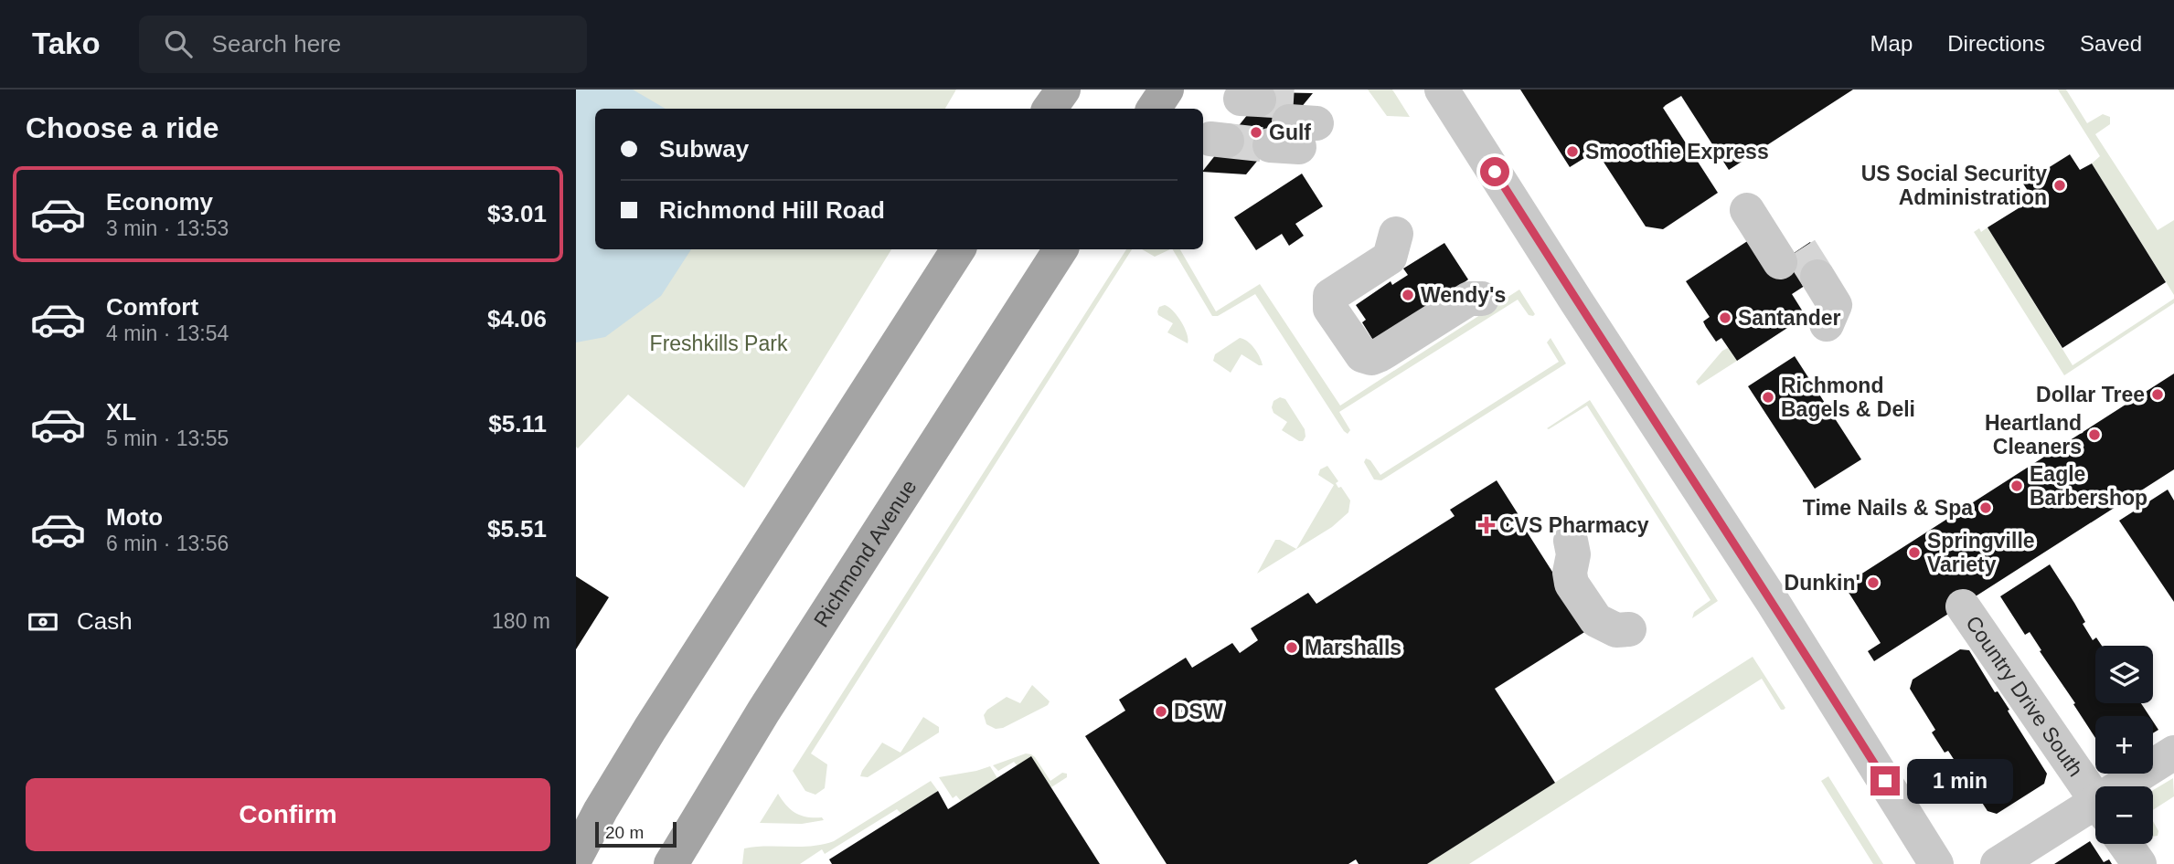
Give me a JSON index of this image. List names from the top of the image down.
{
  "streets": {
    "main road": ["Richmond Avenue"],
    "street": ["Country Drive South"]
  },
  "parks": ["Freshkills Park"],
  "places": {
    "other": [
      "Gulf",
      "Smoothie Express",
      "US Social Security Administration",
      "Wendy's",
      "Santander",
      "Dollar Tree",
      "Richmond Bagels & Deli",
      "Heartland Cleaners",
      "Eagle Barbershop",
      "Time Nails & Spa",
      "Springville Variety",
      "Dunkin'",
      "Marshalls",
      "DSW"
    ],
    "health": ["CVS Pharmacy"]
  },
  "scale_bar": "20 m",
  "page": {
    "header": "Tako",
    "search": "Search here",
    "nav": ["Map", "Directions", "Saved"],
    "heading": "Choose a ride",
    "banner": ["Subway", "Richmond Hill Road"],
    "list": [
      {
        "name": "Economy",
        "note": "3 min · 13:53",
        "value": "$3.01"
      },
      {
        "name": "Comfort",
        "note": "4 min · 13:54",
        "value": "$4.06"
      },
      {
        "name": "XL",
        "note": "5 min · 13:55",
        "value": "$5.11"
      },
      {
        "name": "Moto",
        "note": "6 min · 13:56",
        "value": "$5.51"
      }
    ],
    "pay": ["Cash", "180 m"],
    "map_buttons": ["+", "−"],
    "bubble": "1 min",
    "buttons": "Confirm",
    "scale": "20 m"
  }
}
